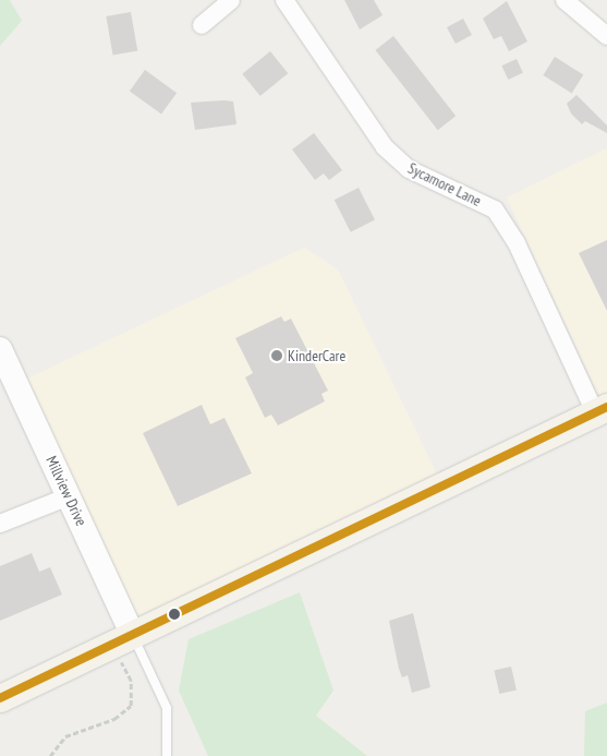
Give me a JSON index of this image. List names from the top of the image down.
{
  "streets": {
    "street": ["Sycamore Lane", "Millview Drive"]
  },
  "places": ["KinderCare"]
}
